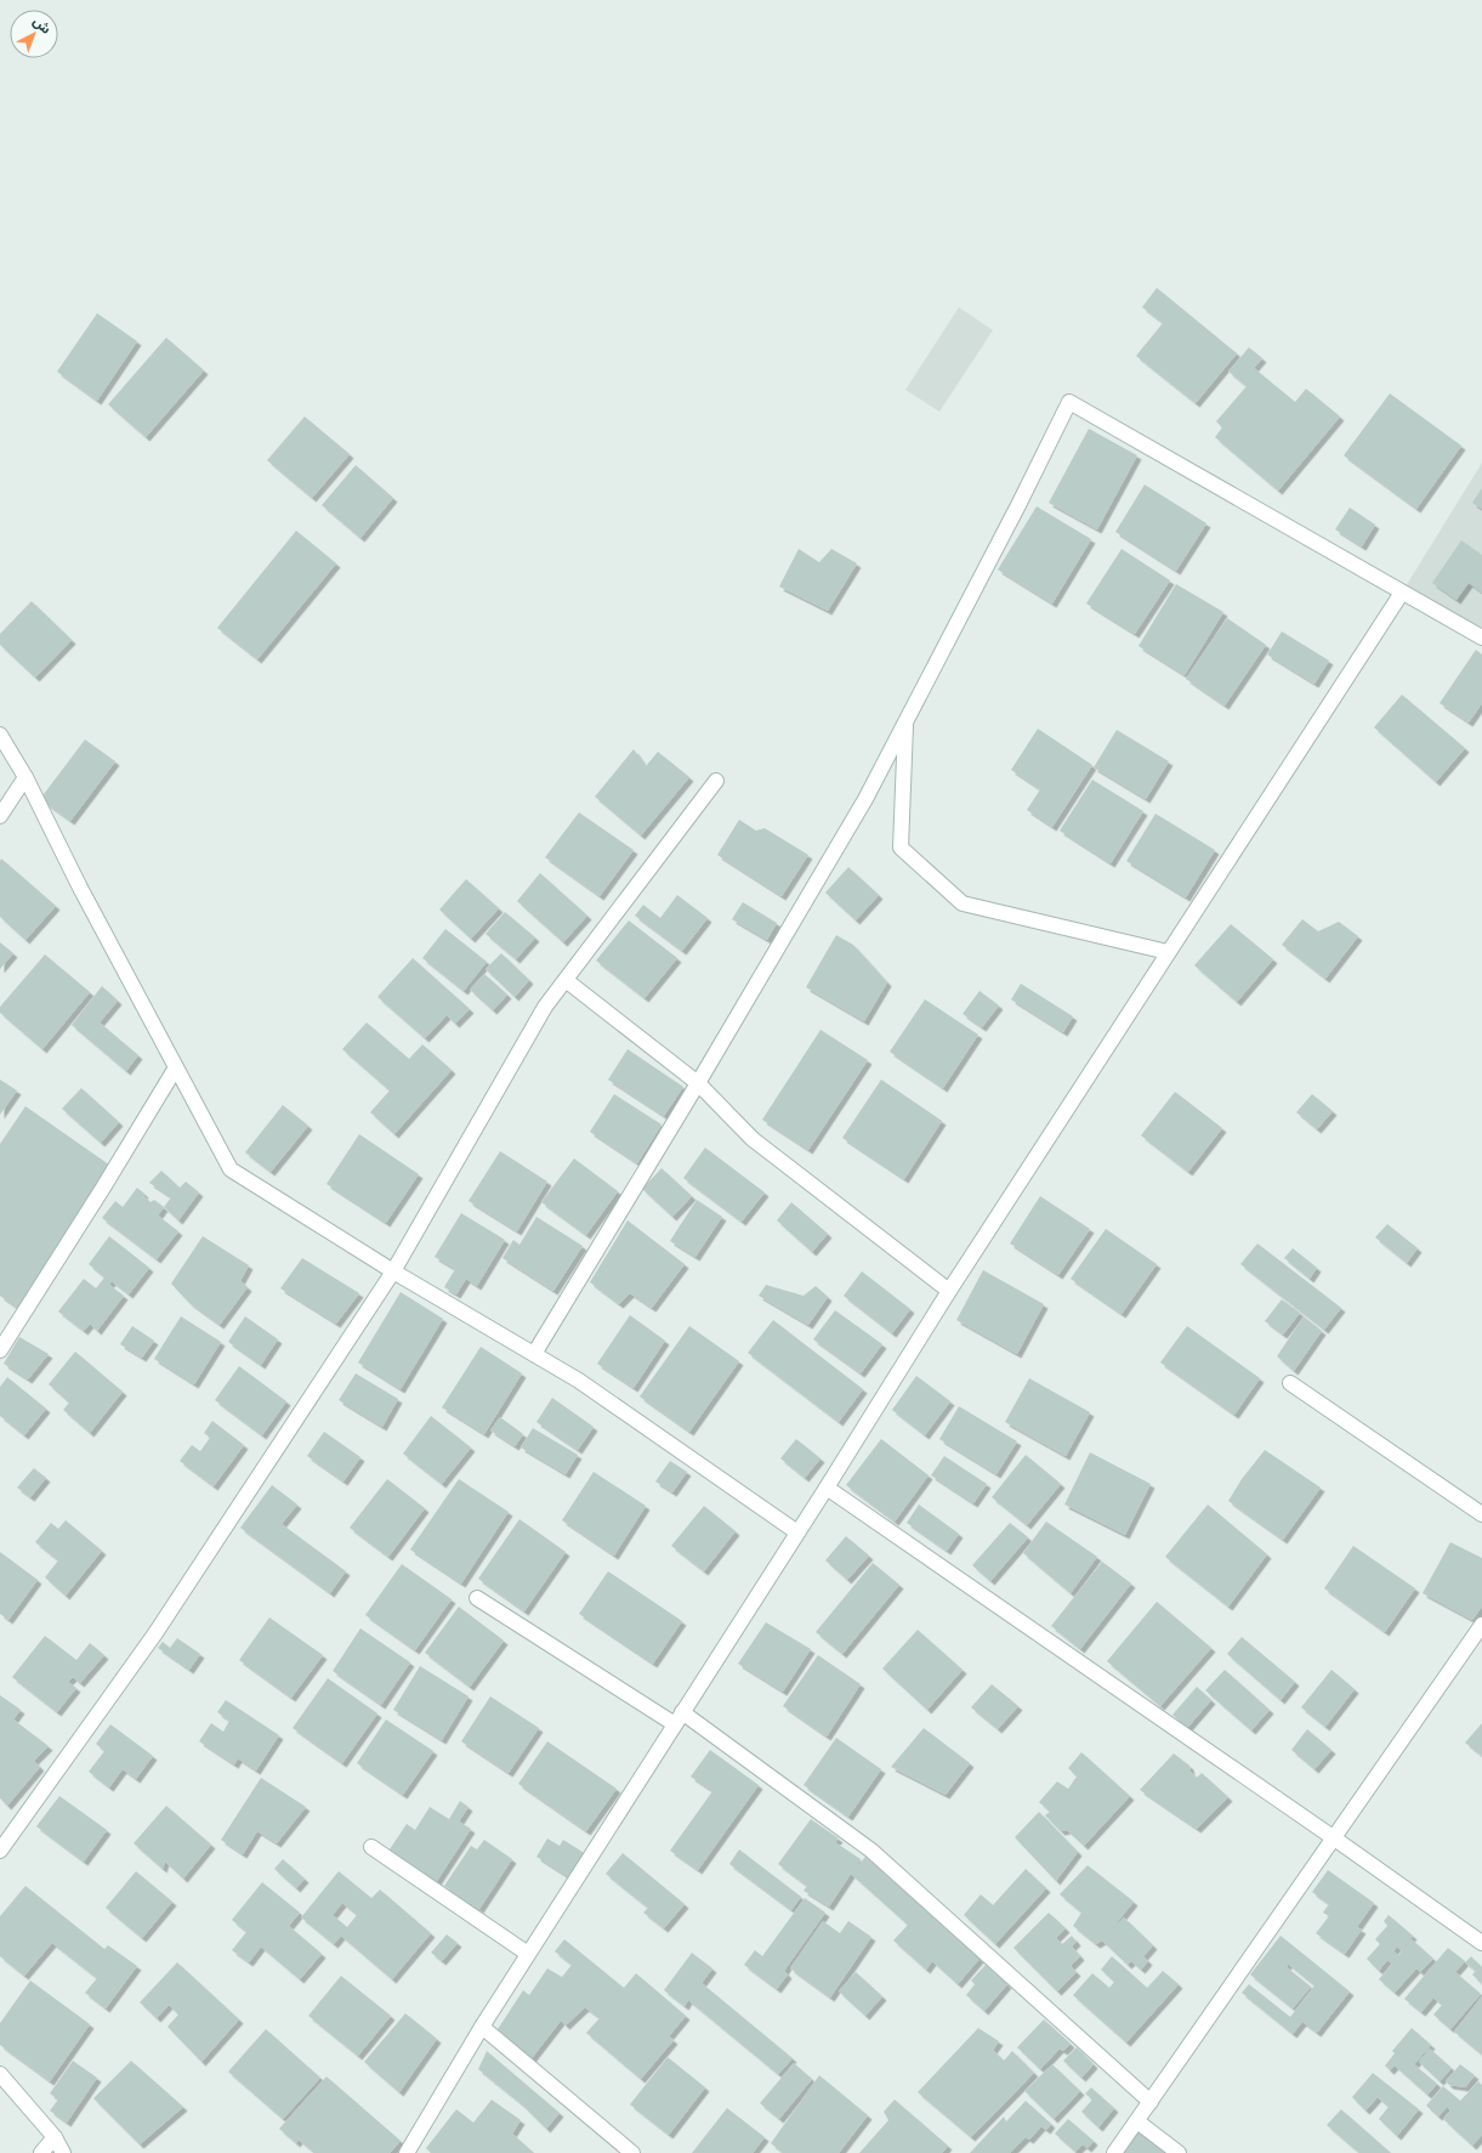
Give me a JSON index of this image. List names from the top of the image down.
{
  "north": "top right"
}
